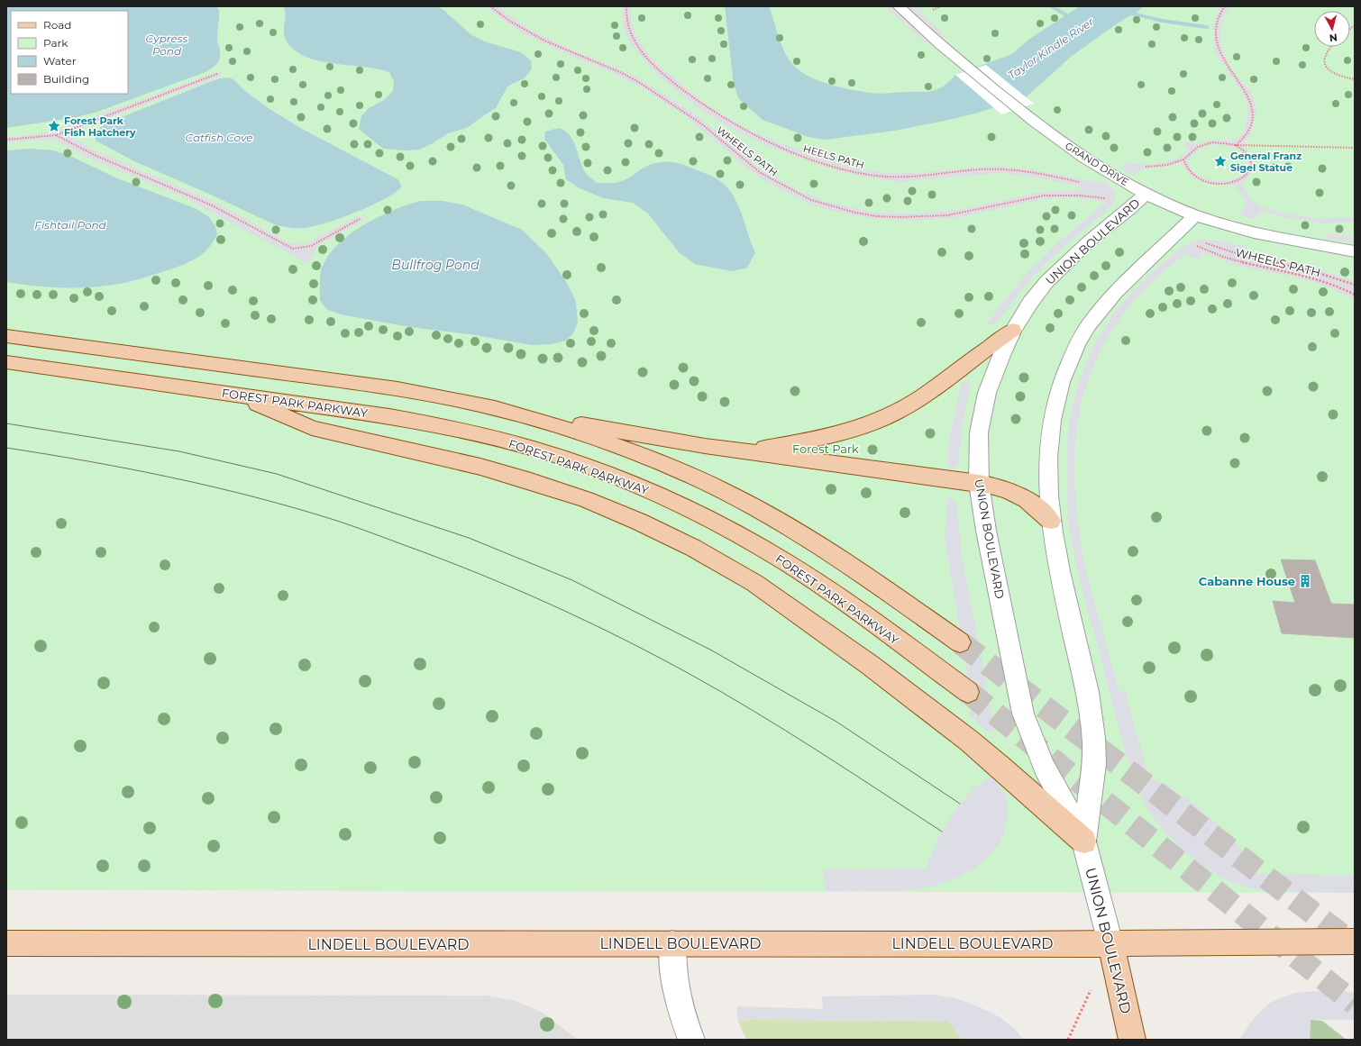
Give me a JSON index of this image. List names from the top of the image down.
{
  "streets": {
    "main road": ["UNION BOULEVARD", "FOREST PARK PARKWAY", "LINDELL BOULEVARD"],
    "street": ["GRAND DRIVE"],
    "path": ["WHEELS PATH", "HEELS PATH"]
  },
  "crossings": [
    ["GRAND DRIVE", "UNION BOULEVARD"],
    ["UNION BOULEVARD", "LINDELL BOULEVARD"]
  ],
  "water": [
    "Cypress Pond",
    "Taylor Kindle River",
    "Catfish Cove",
    "Fishtail Pond",
    "Bullfrog Pond"
  ],
  "parks": ["Forest Park"],
  "places": {
    "place": ["Forest Park Fish Hatchery", "General Franz Sigel Statue"],
    "building": ["Cabanne House"]
  },
  "legend": [
    "Road",
    "Park",
    "Water",
    "Building"
  ],
  "north": "bottom"
}
